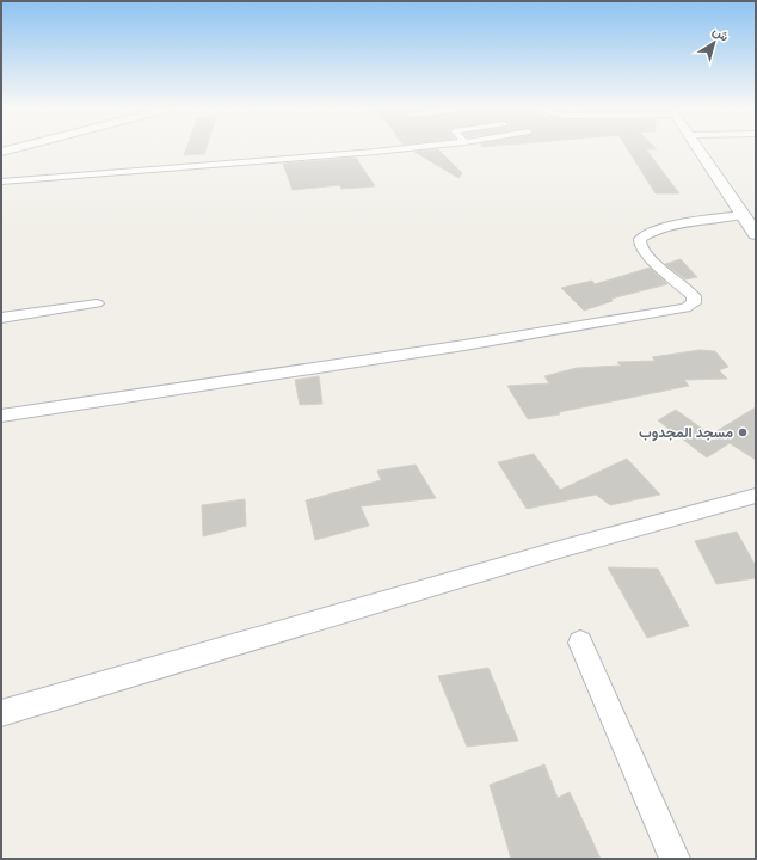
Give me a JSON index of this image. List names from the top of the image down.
{
  "places": ["مسجد المجدوب"],
  "north": "top right"
}
